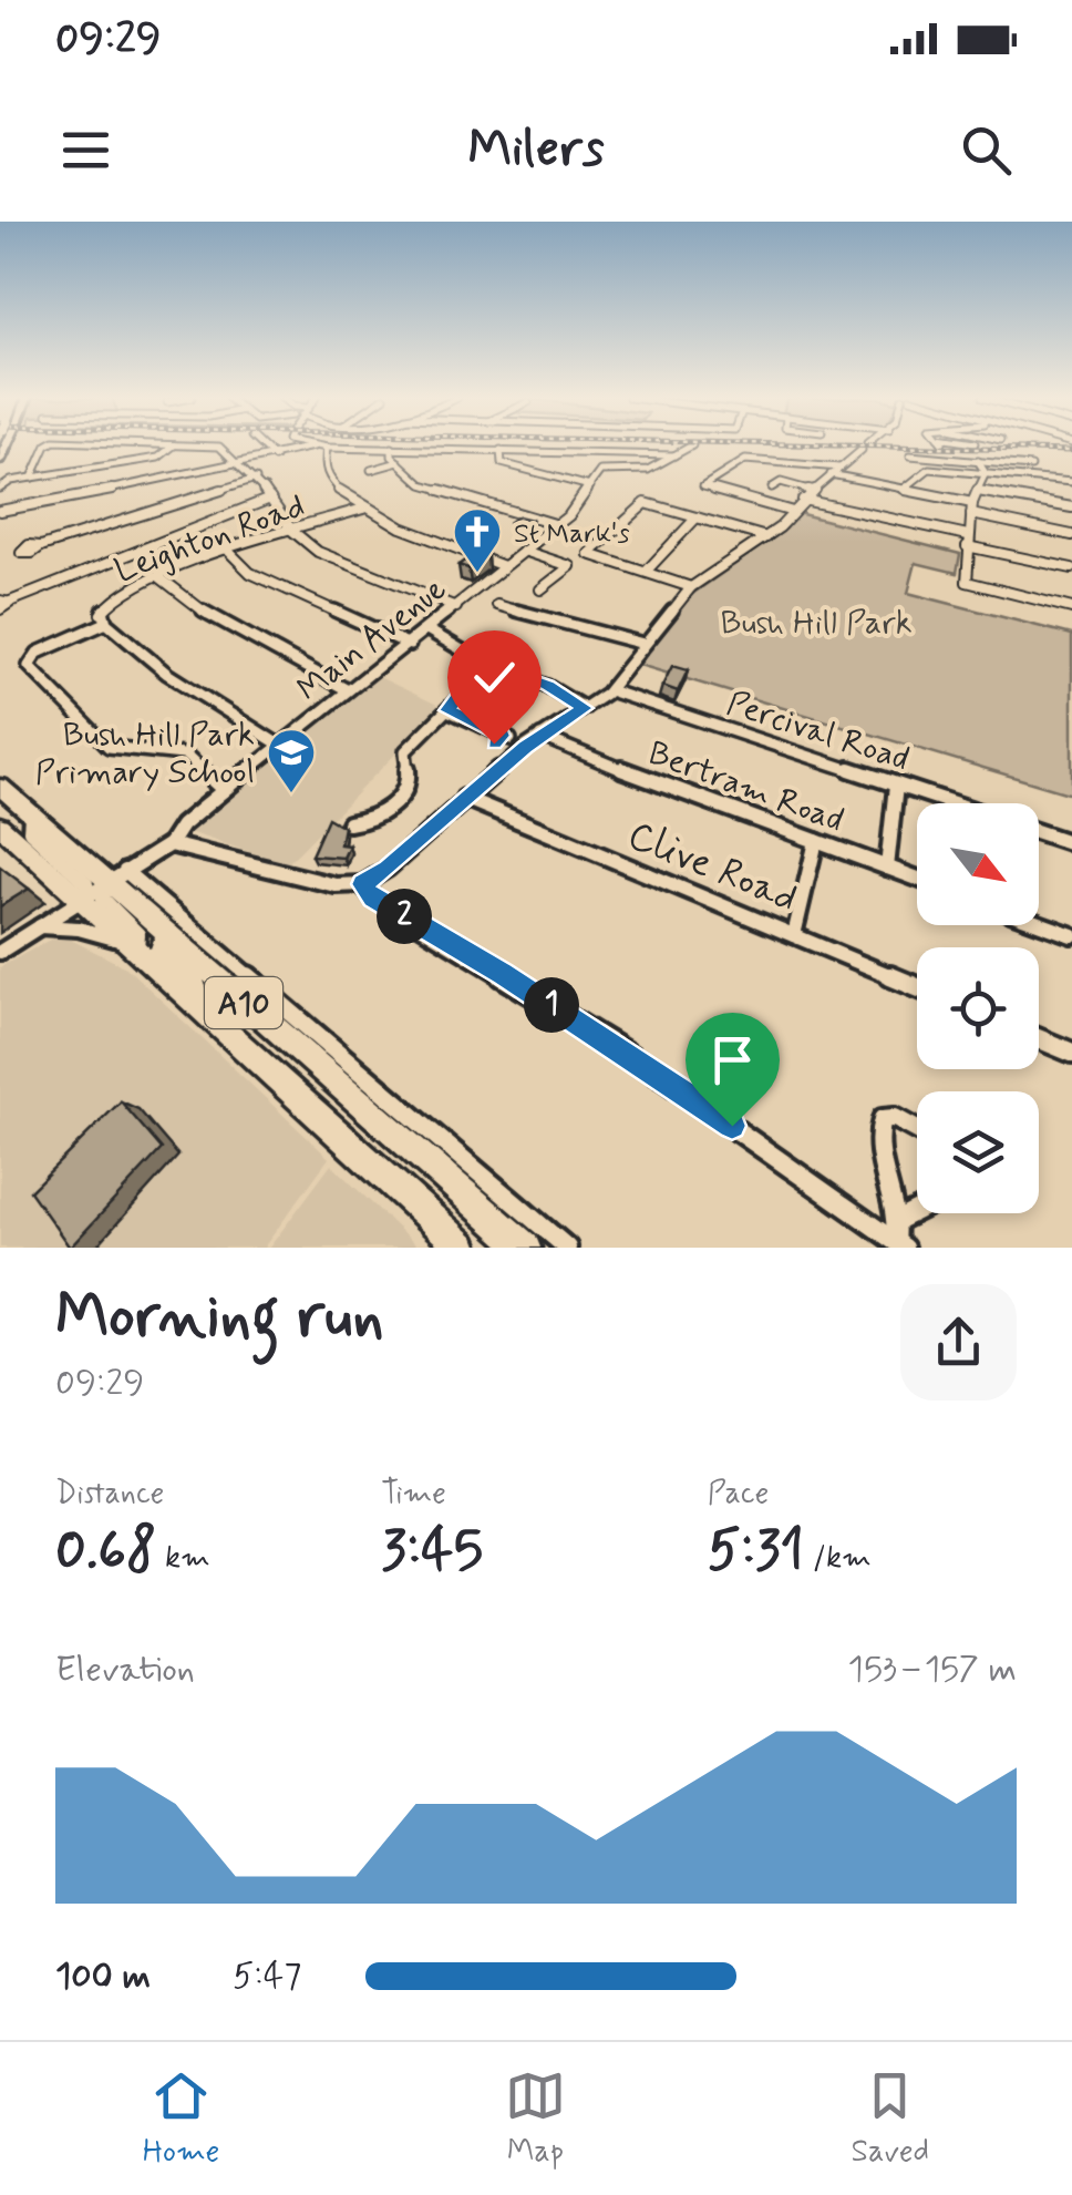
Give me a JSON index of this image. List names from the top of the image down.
{
  "streets": {
    "highway": ["A10"],
    "street": [
      "Leighton Road",
      "Main Avenue",
      "Percival Road",
      "Bertram Road",
      "Clive Road"
    ]
  },
  "crossings": [
    ["Leighton Road", "Main Avenue"],
    ["Main Avenue", "A10"]
  ],
  "parks": ["Bush Hill Park"],
  "places": {
    "church": ["St Mark's"],
    "school or university": ["Bush Hill Park Primary School"]
  },
  "north": "bottom right",
  "page": {
    "status": "09:29",
    "header": "Milers",
    "pins": ["2", "1"],
    "heading": ["Morning run", "09:29"],
    "stats": [
      ["Distance", "0.68 km"],
      ["Time", "3:45"],
      ["Pace", "5:31 /km"]
    ],
    "chart": ["Elevation", "153–157 m"],
    "list": [
      {
        "name": "100 m",
        "note": "5:47"
      }
    ],
    "tabs": ["Home", "Map", "Saved"]
  }
}
